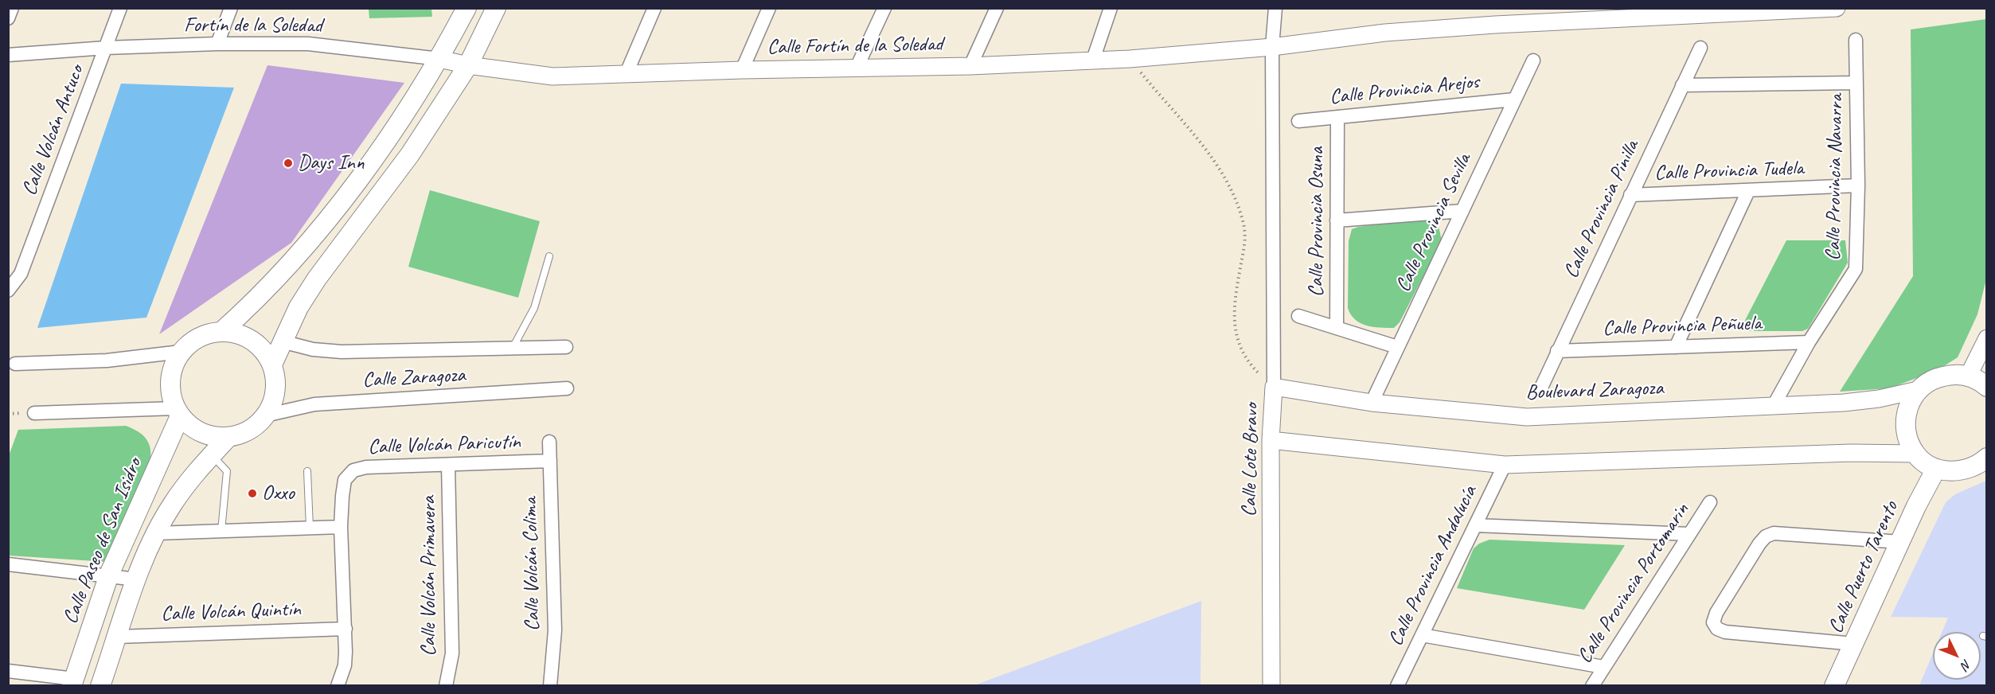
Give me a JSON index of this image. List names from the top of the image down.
{
  "streets": {
    "main road": ["Calle Paseo de San Isidro", "Calle Puerto Tarento"],
    "street": [
      "Fortín de la Soledad",
      "Calle Fortín de la Soledad",
      "Calle Provincia Arejos",
      "Calle Volcán Antuco",
      "Calle Provincia Tudela",
      "Calle Provincia Navarra",
      "Calle Provincia Pinilla",
      "Calle Provincia Osuna",
      "Calle Provincia Sevilla",
      "Calle Provincia Peñuela",
      "Calle Zaragoza",
      "Boulevard Zaragoza",
      "Calle Volcán Paricutín",
      "Calle Lote Bravo",
      "Calle Volcán Colima",
      "Calle Provincia Andalucía",
      "Calle Volcán Primavera",
      "Calle Provincia Portomarin",
      "Calle Volcán Quintín"
    ]
  },
  "crossings": [
    ["Fortín de la Soledad", "Calle Fortín de la Soledad"],
    ["Fortín de la Soledad", "Calle Volcán Antuco"],
    ["Calle Fortín de la Soledad", "Calle Lote Bravo"],
    ["Calle Provincia Arejos", "Calle Provincia Osuna"],
    ["Calle Provincia Arejos", "Calle Provincia Sevilla"],
    ["Calle Provincia Tudela", "Calle Provincia Navarra"],
    ["Calle Provincia Tudela", "Calle Provincia Pinilla"],
    ["Calle Provincia Navarra", "Calle Provincia Peñuela"],
    ["Calle Provincia Navarra", "Boulevard Zaragoza"],
    ["Calle Provincia Pinilla", "Calle Provincia Peñuela"],
    ["Calle Provincia Sevilla", "Boulevard Zaragoza"],
    ["Calle Zaragoza", "Calle Paseo de San Isidro"],
    ["Boulevard Zaragoza", "Calle Lote Bravo"],
    ["Calle Volcán Paricutín", "Calle Volcán Colima"],
    ["Calle Volcán Paricutín", "Calle Volcán Primavera"]
  ],
  "places": ["Days Inn", "Oxxo"],
  "north": "bottom right"
}
